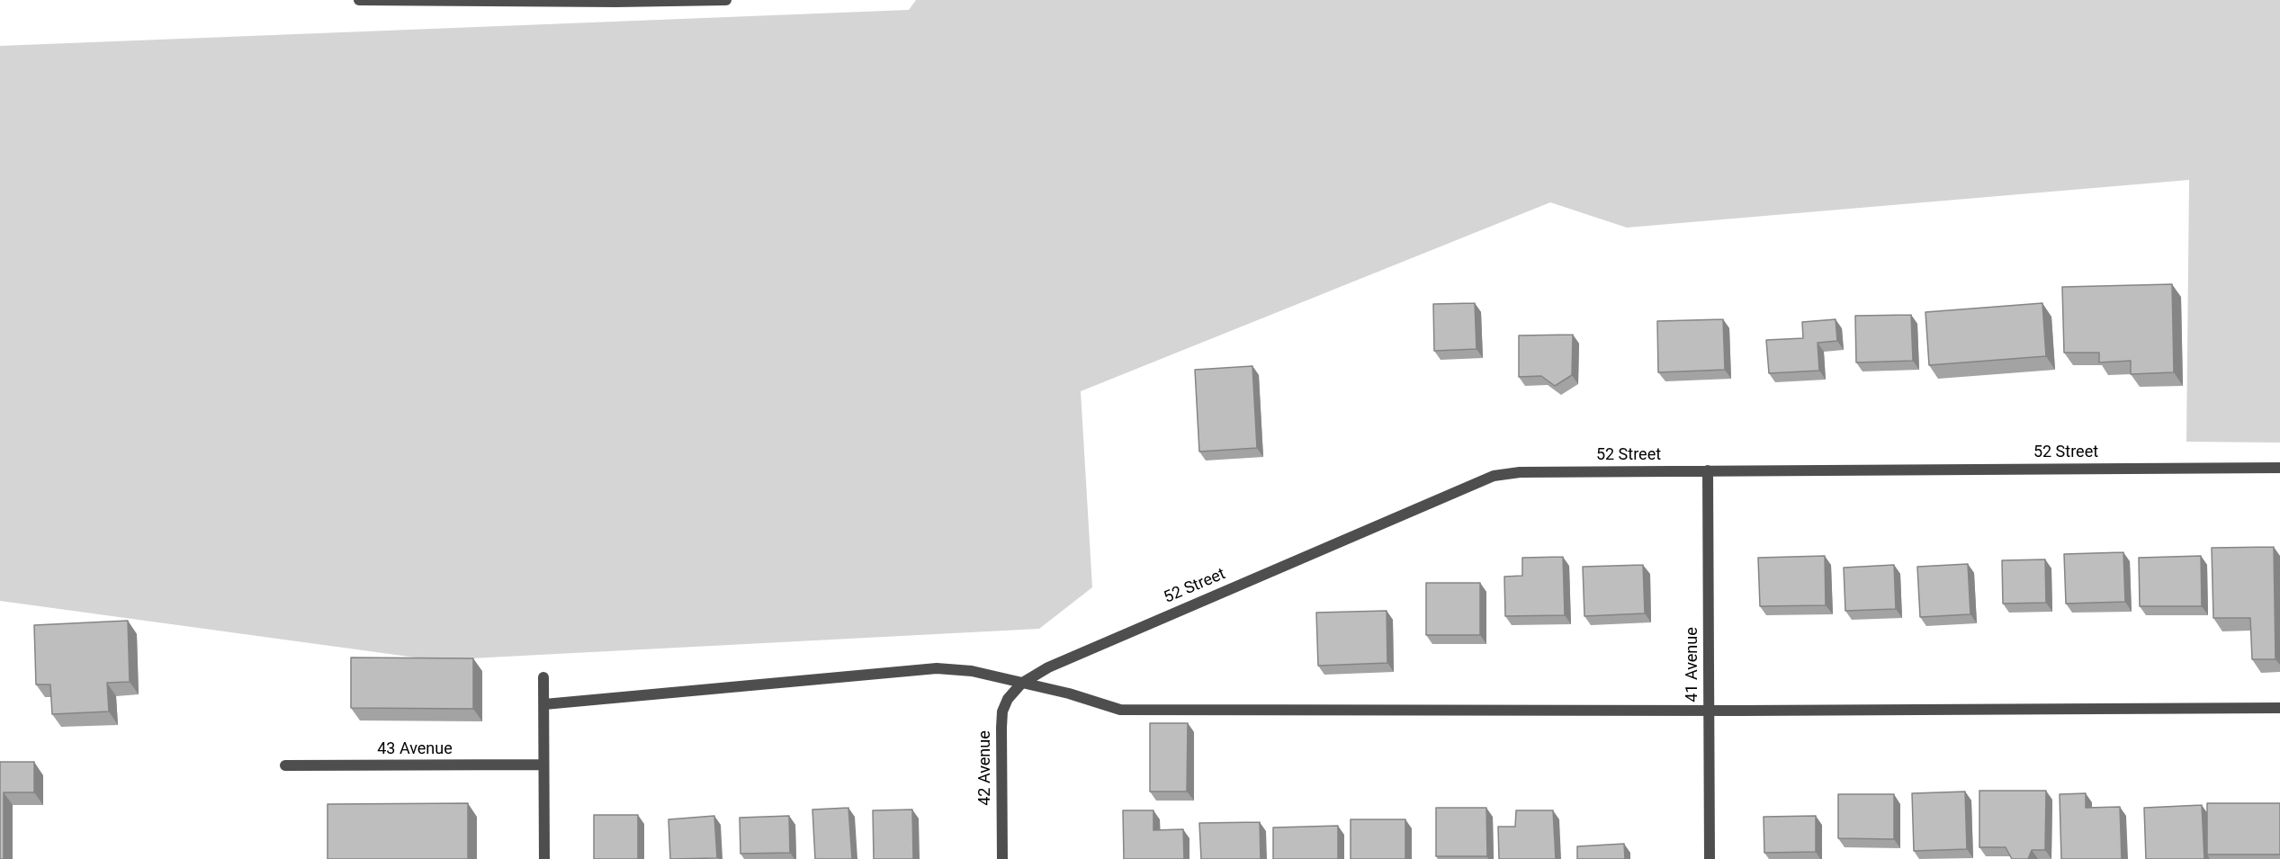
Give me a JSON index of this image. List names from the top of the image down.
{
  "streets": {
    "street": [
      "52 Street",
      "41 Avenue",
      "43 Avenue",
      "42 Avenue"
    ]
  },
  "crossings": [
    ["52 Street", "41 Avenue"],
    ["52 Street", "42 Avenue"]
  ]
}
